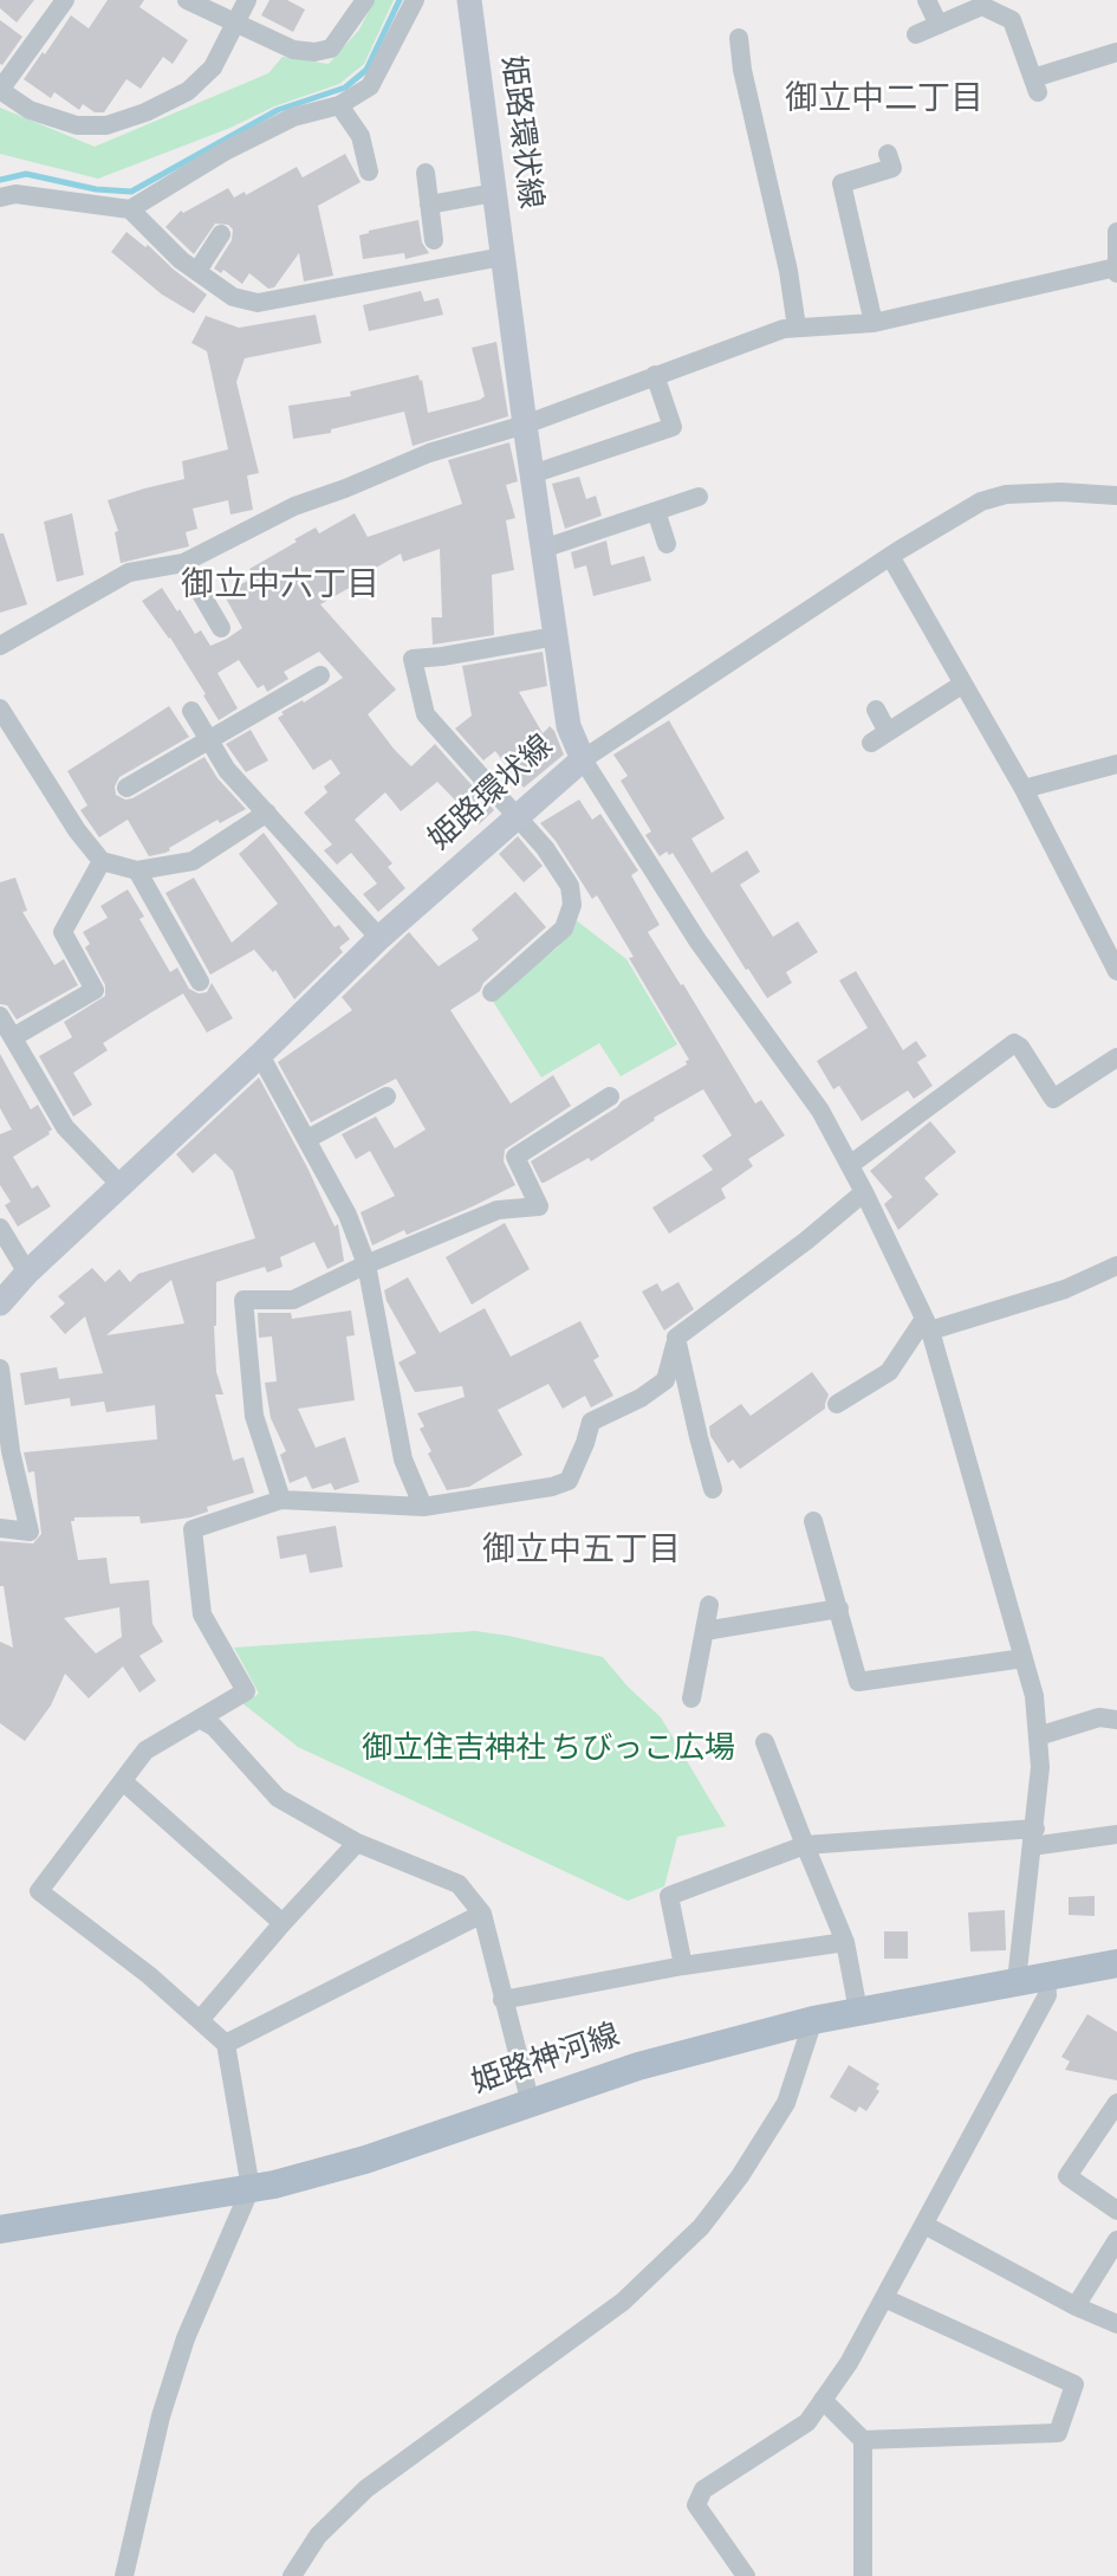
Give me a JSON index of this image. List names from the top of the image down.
{
  "streets": {
    "main road": ["姫路環状線", "姫路神河線"]
  },
  "districts": ["御立中二丁目", "御立中六丁目", "御立中五丁目"],
  "parks": ["御立住吉神社 ちびっこ広場"]
}
